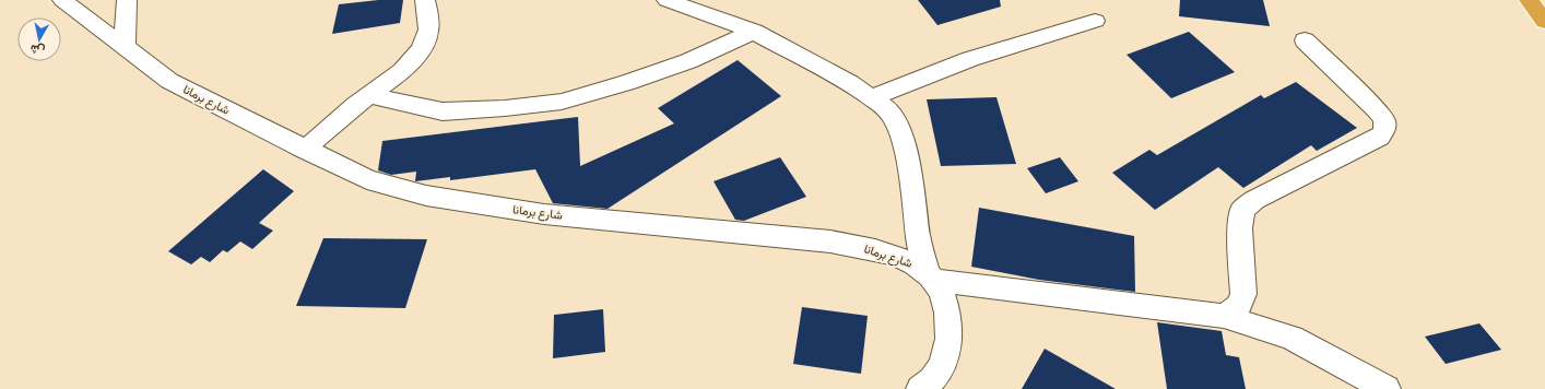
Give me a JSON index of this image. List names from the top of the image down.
{
  "streets": {
    "street": ["شارع برمانا"]
  },
  "north": "bottom"
}
